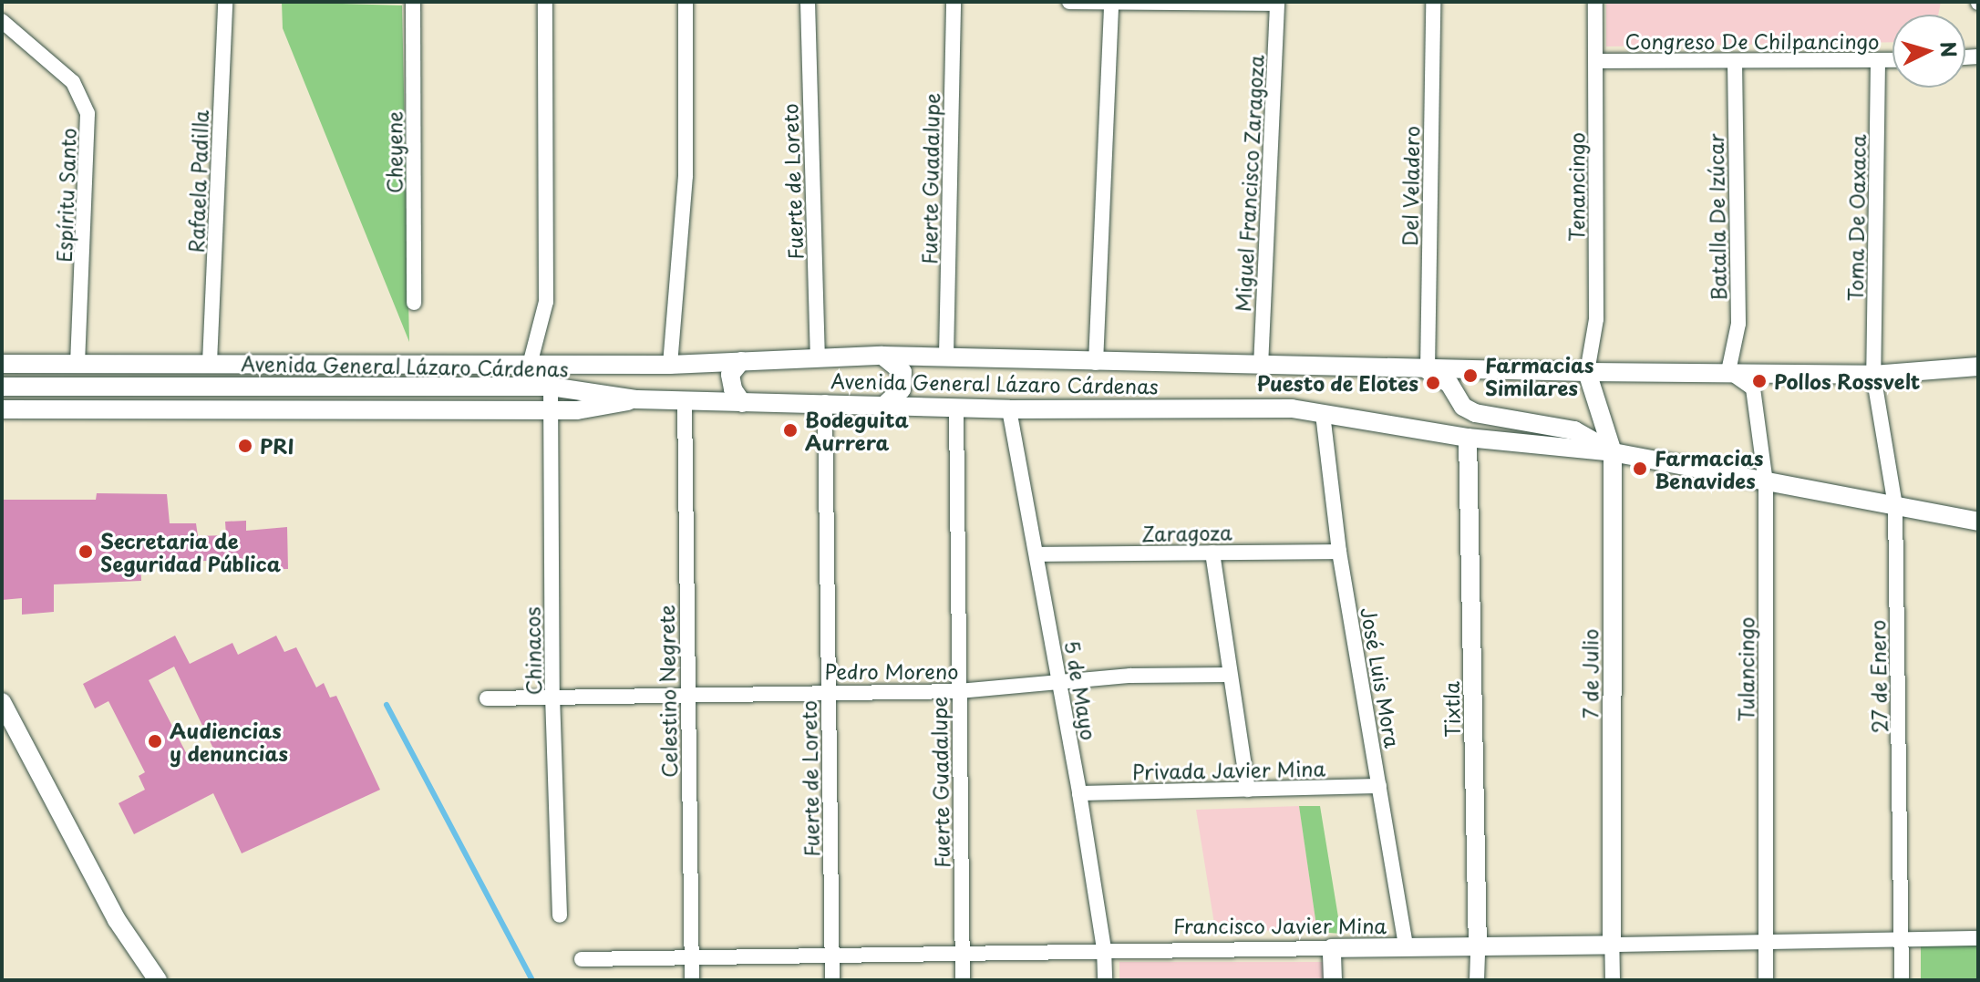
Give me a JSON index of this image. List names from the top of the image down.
{
  "streets": {
    "street": [
      "Congreso De Chilpancingo",
      "Cheyene",
      "Fuerte Guadalupe",
      "Rafaela Padilla",
      "Fuerte de Loreto",
      "Miguel Francisco Zaragoza",
      "Del Veladero",
      "Tenancingo",
      "Espíritu Santo",
      "Batalla De Izúcar",
      "Toma De Oaxaca",
      "Avenida General Lázaro Cárdenas",
      "Zaragoza",
      "Chinacos",
      "Tulancingo",
      "Pedro Moreno",
      "7 de Julio",
      "27 de Enero",
      "José Luis Mora",
      "5 de Mayo",
      "Celestino Negrete",
      "Tixtla",
      "Privada Javier Mina",
      "Francisco Javier Mina"
    ]
  },
  "crossings": [
    ["Congreso De Chilpancingo", "Tenancingo"],
    ["Congreso De Chilpancingo", "Batalla De Izúcar"],
    ["Congreso De Chilpancingo", "Toma De Oaxaca"],
    ["Fuerte Guadalupe", "Avenida General Lázaro Cárdenas"],
    ["Fuerte Guadalupe", "Pedro Moreno"],
    ["Fuerte Guadalupe", "Francisco Javier Mina"],
    ["Rafaela Padilla", "Avenida General Lázaro Cárdenas"],
    ["Fuerte de Loreto", "Avenida General Lázaro Cárdenas"],
    ["Fuerte de Loreto", "Pedro Moreno"],
    ["Fuerte de Loreto", "Francisco Javier Mina"],
    ["Miguel Francisco Zaragoza", "Avenida General Lázaro Cárdenas"],
    ["Del Veladero", "Avenida General Lázaro Cárdenas"],
    ["Tenancingo", "Avenida General Lázaro Cárdenas"],
    ["Tenancingo", "7 de Julio"],
    ["Espíritu Santo", "Avenida General Lázaro Cárdenas"],
    ["Batalla De Izúcar", "Avenida General Lázaro Cárdenas"],
    ["Batalla De Izúcar", "Tulancingo"],
    ["Toma De Oaxaca", "Avenida General Lázaro Cárdenas"],
    ["Toma De Oaxaca", "27 de Enero"],
    ["Avenida General Lázaro Cárdenas", "Chinacos"],
    ["Avenida General Lázaro Cárdenas", "Tulancingo"],
    ["Avenida General Lázaro Cárdenas", "7 de Julio"],
    ["Avenida General Lázaro Cárdenas", "27 de Enero"],
    ["Avenida General Lázaro Cárdenas", "José Luis Mora"],
    ["Avenida General Lázaro Cárdenas", "5 de Mayo"],
    ["Avenida General Lázaro Cárdenas", "Celestino Negrete"],
    ["Avenida General Lázaro Cárdenas", "Tixtla"],
    ["Zaragoza", "José Luis Mora"],
    ["Zaragoza", "5 de Mayo"],
    ["Chinacos", "Pedro Moreno"],
    ["Tulancingo", "Francisco Javier Mina"],
    ["Pedro Moreno", "5 de Mayo"],
    ["Pedro Moreno", "Celestino Negrete"],
    ["7 de Julio", "Francisco Javier Mina"],
    ["27 de Enero", "Francisco Javier Mina"],
    ["José Luis Mora", "Privada Javier Mina"],
    ["José Luis Mora", "Francisco Javier Mina"],
    ["5 de Mayo", "Privada Javier Mina"],
    ["5 de Mayo", "Francisco Javier Mina"],
    ["Celestino Negrete", "Francisco Javier Mina"],
    ["Tixtla", "Francisco Javier Mina"]
  ],
  "places": [
    "Farmacias Similares",
    "Pollos Rossvelt",
    "Puesto de Elotes",
    "Bodeguita Aurrera",
    "PRI",
    "Farmacias Benavides",
    "Secretaria de Seguridad Pública",
    "Audiencias y denuncias"
  ],
  "north": "right"
}
